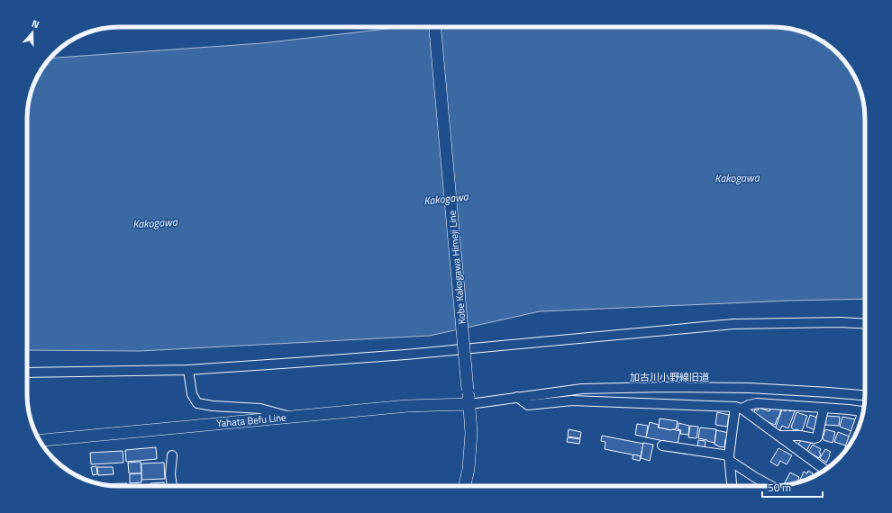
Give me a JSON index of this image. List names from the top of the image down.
{
  "streets": {
    "main road": ["Kobe Kakogawa Himeji Line", "Yahata Befu Line"],
    "street": ["加古川小野線旧道"]
  },
  "crossings": [
    ["Kobe Kakogawa Himeji Line", "加古川小野線旧道"],
    ["Kobe Kakogawa Himeji Line", "Yahata Befu Line"],
    ["加古川小野線旧道", "Yahata Befu Line"]
  ],
  "water": ["Kakogawa"],
  "scale_bar": "50 m",
  "north": "top"
}
